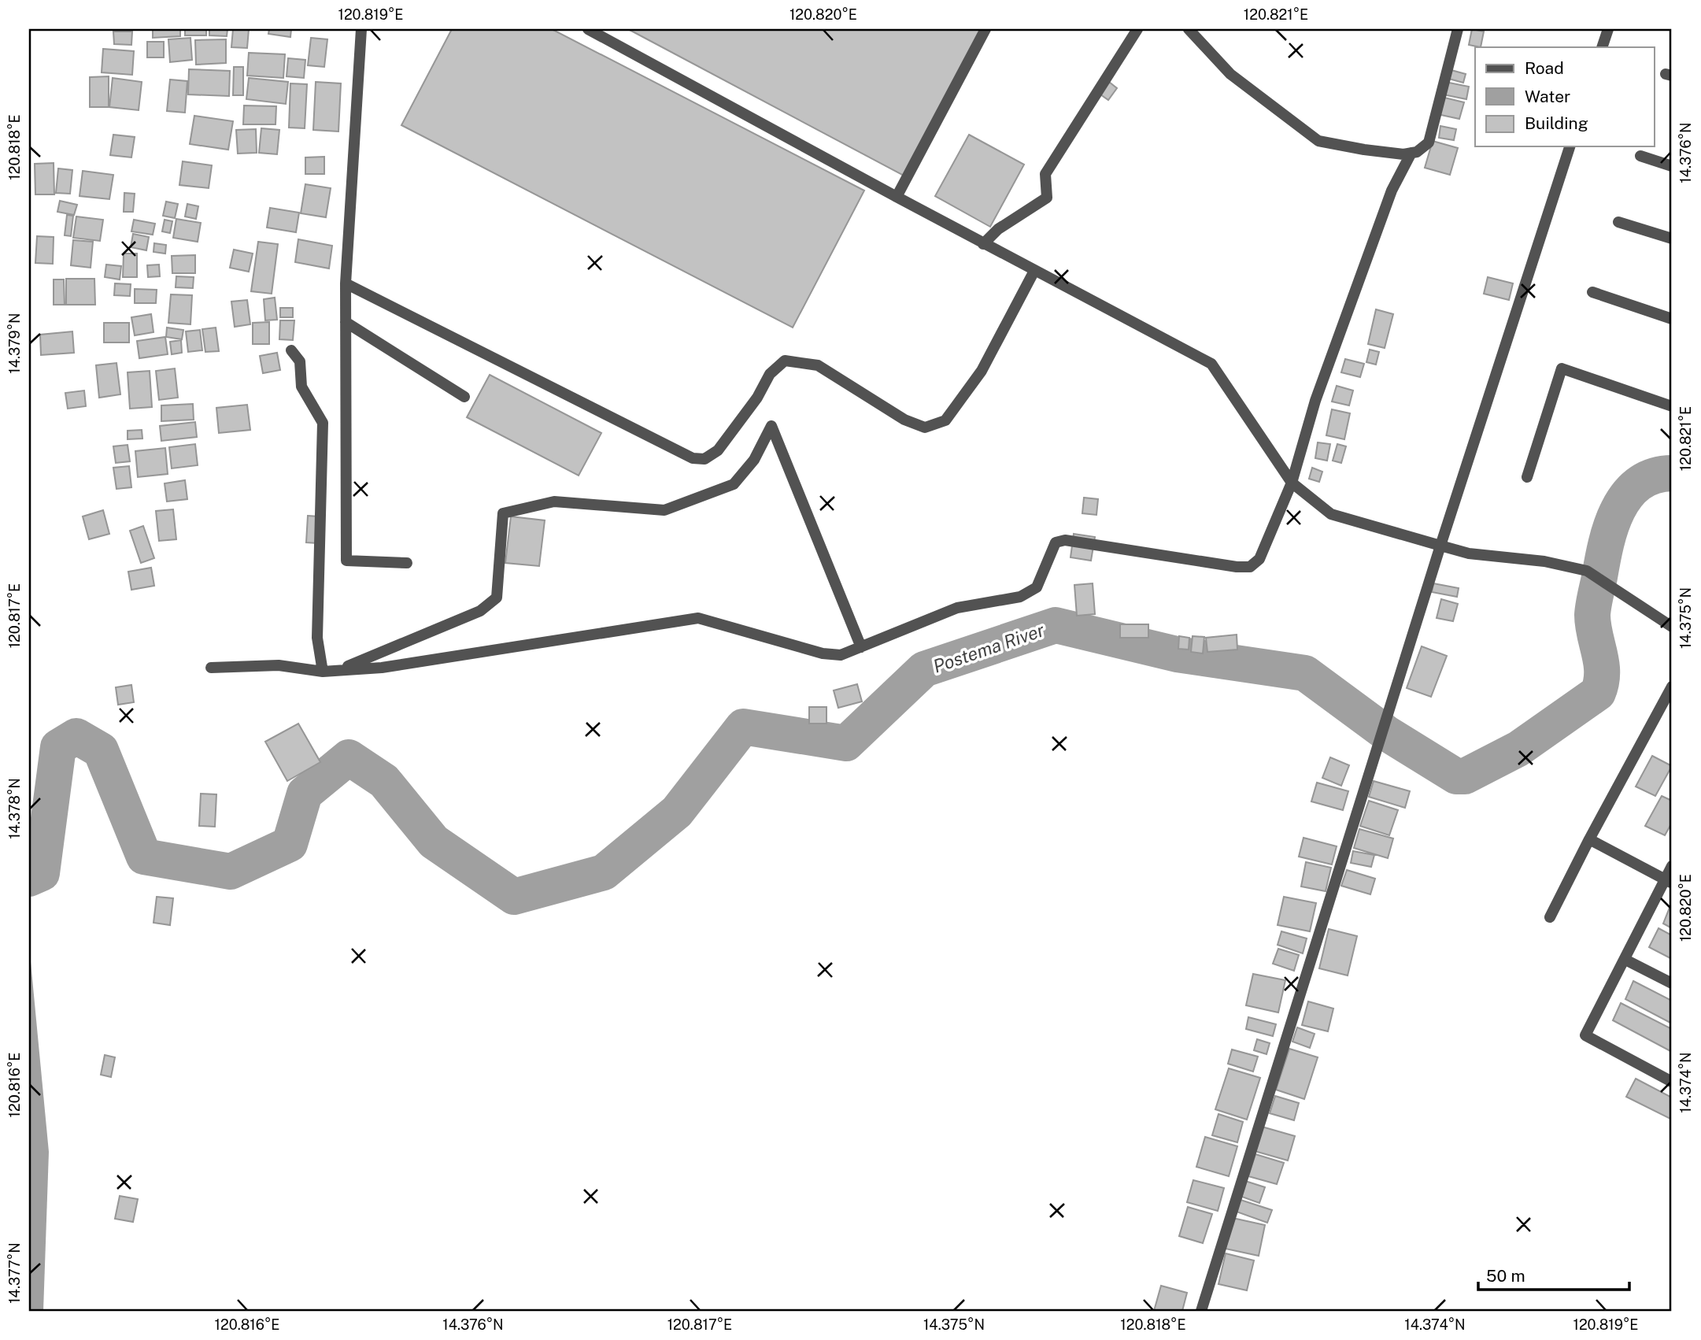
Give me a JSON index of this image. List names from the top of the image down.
{
  "water": ["Postema River"],
  "legend": ["Road", "Water", "Building"],
  "scale_bar": "50 m",
  "coordinates": [
    "120.819°E",
    "120.820°E",
    "120.821°E",
    "120.818°E",
    "14.376°N",
    "14.379°N",
    "120.817°E",
    "14.375°N",
    "14.378°N",
    "14.374°N",
    "120.816°E",
    "14.377°N"
  ]
}
